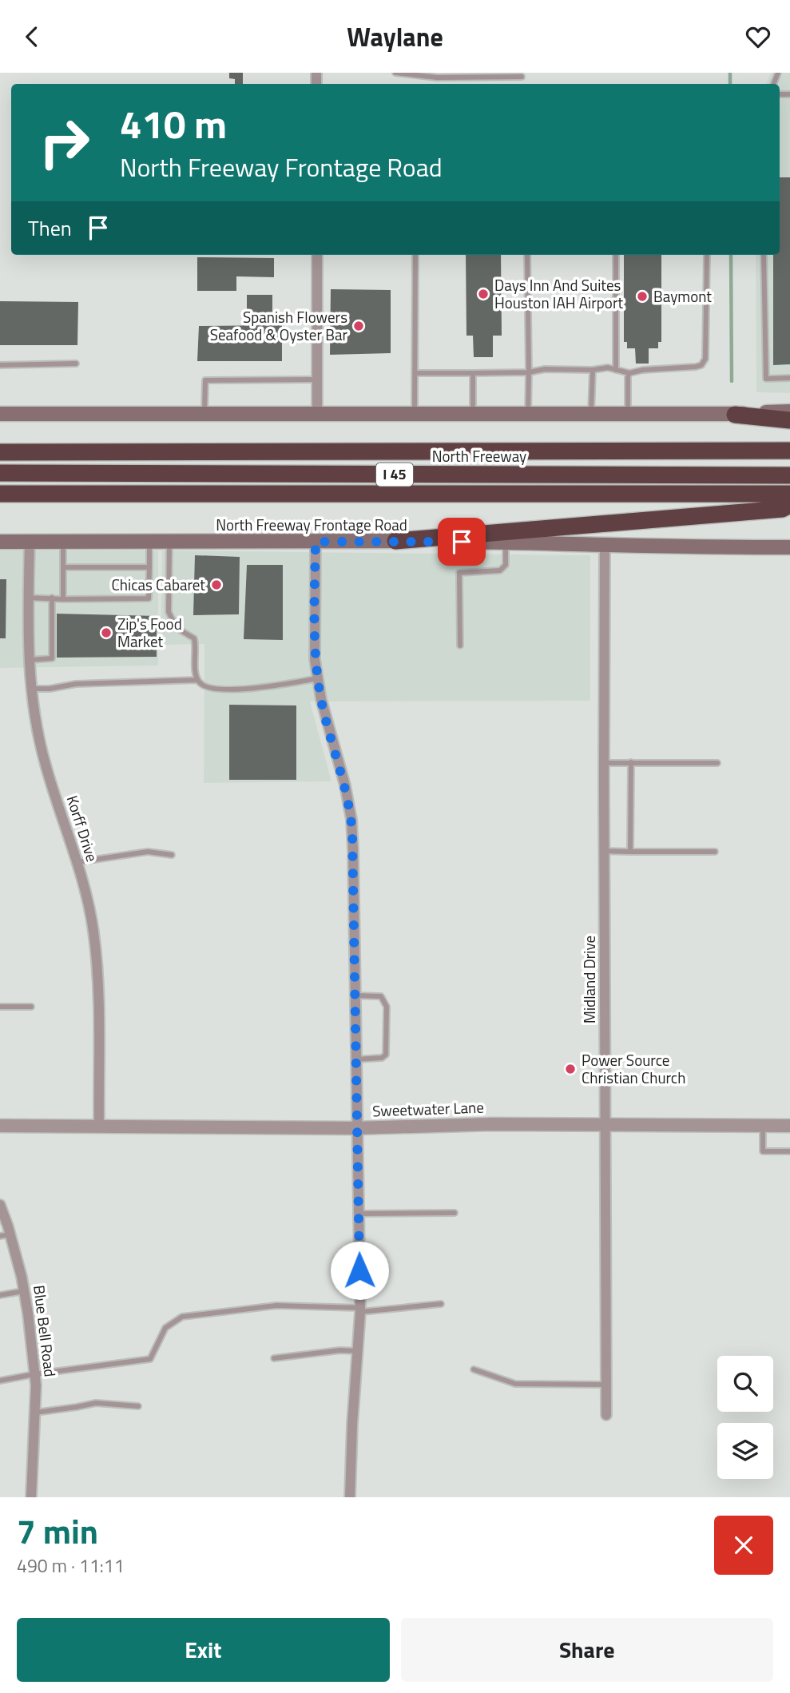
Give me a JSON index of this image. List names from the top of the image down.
{
  "streets": {
    "highway": ["North Freeway", "I 45"],
    "main road": ["North Freeway Frontage Road"],
    "street": [
      "Korff Drive",
      "Midland Drive",
      "Sweetwater Lane",
      "Blue Bell Road"
    ]
  },
  "crossings": [
    ["North Freeway Frontage Road", "Korff Drive"],
    ["North Freeway Frontage Road", "Midland Drive"],
    ["Korff Drive", "Sweetwater Lane"],
    ["Midland Drive", "Sweetwater Lane"]
  ],
  "places": [
    "Days Inn And Suites Houston IAH Airport",
    "Baymont",
    "Spanish Flowers Seafood & Oyster Bar",
    "Chicas Cabaret",
    "Zip's Food Market",
    "Power Source Christian Church"
  ],
  "page": {
    "header": "Waylane",
    "turn": ["410 m", "North Freeway Frontage Road"],
    "then": "Then",
    "heading": ["7 min", "490 m · 11:11"],
    "buttons": ["Exit", "Share"]
  }
}
